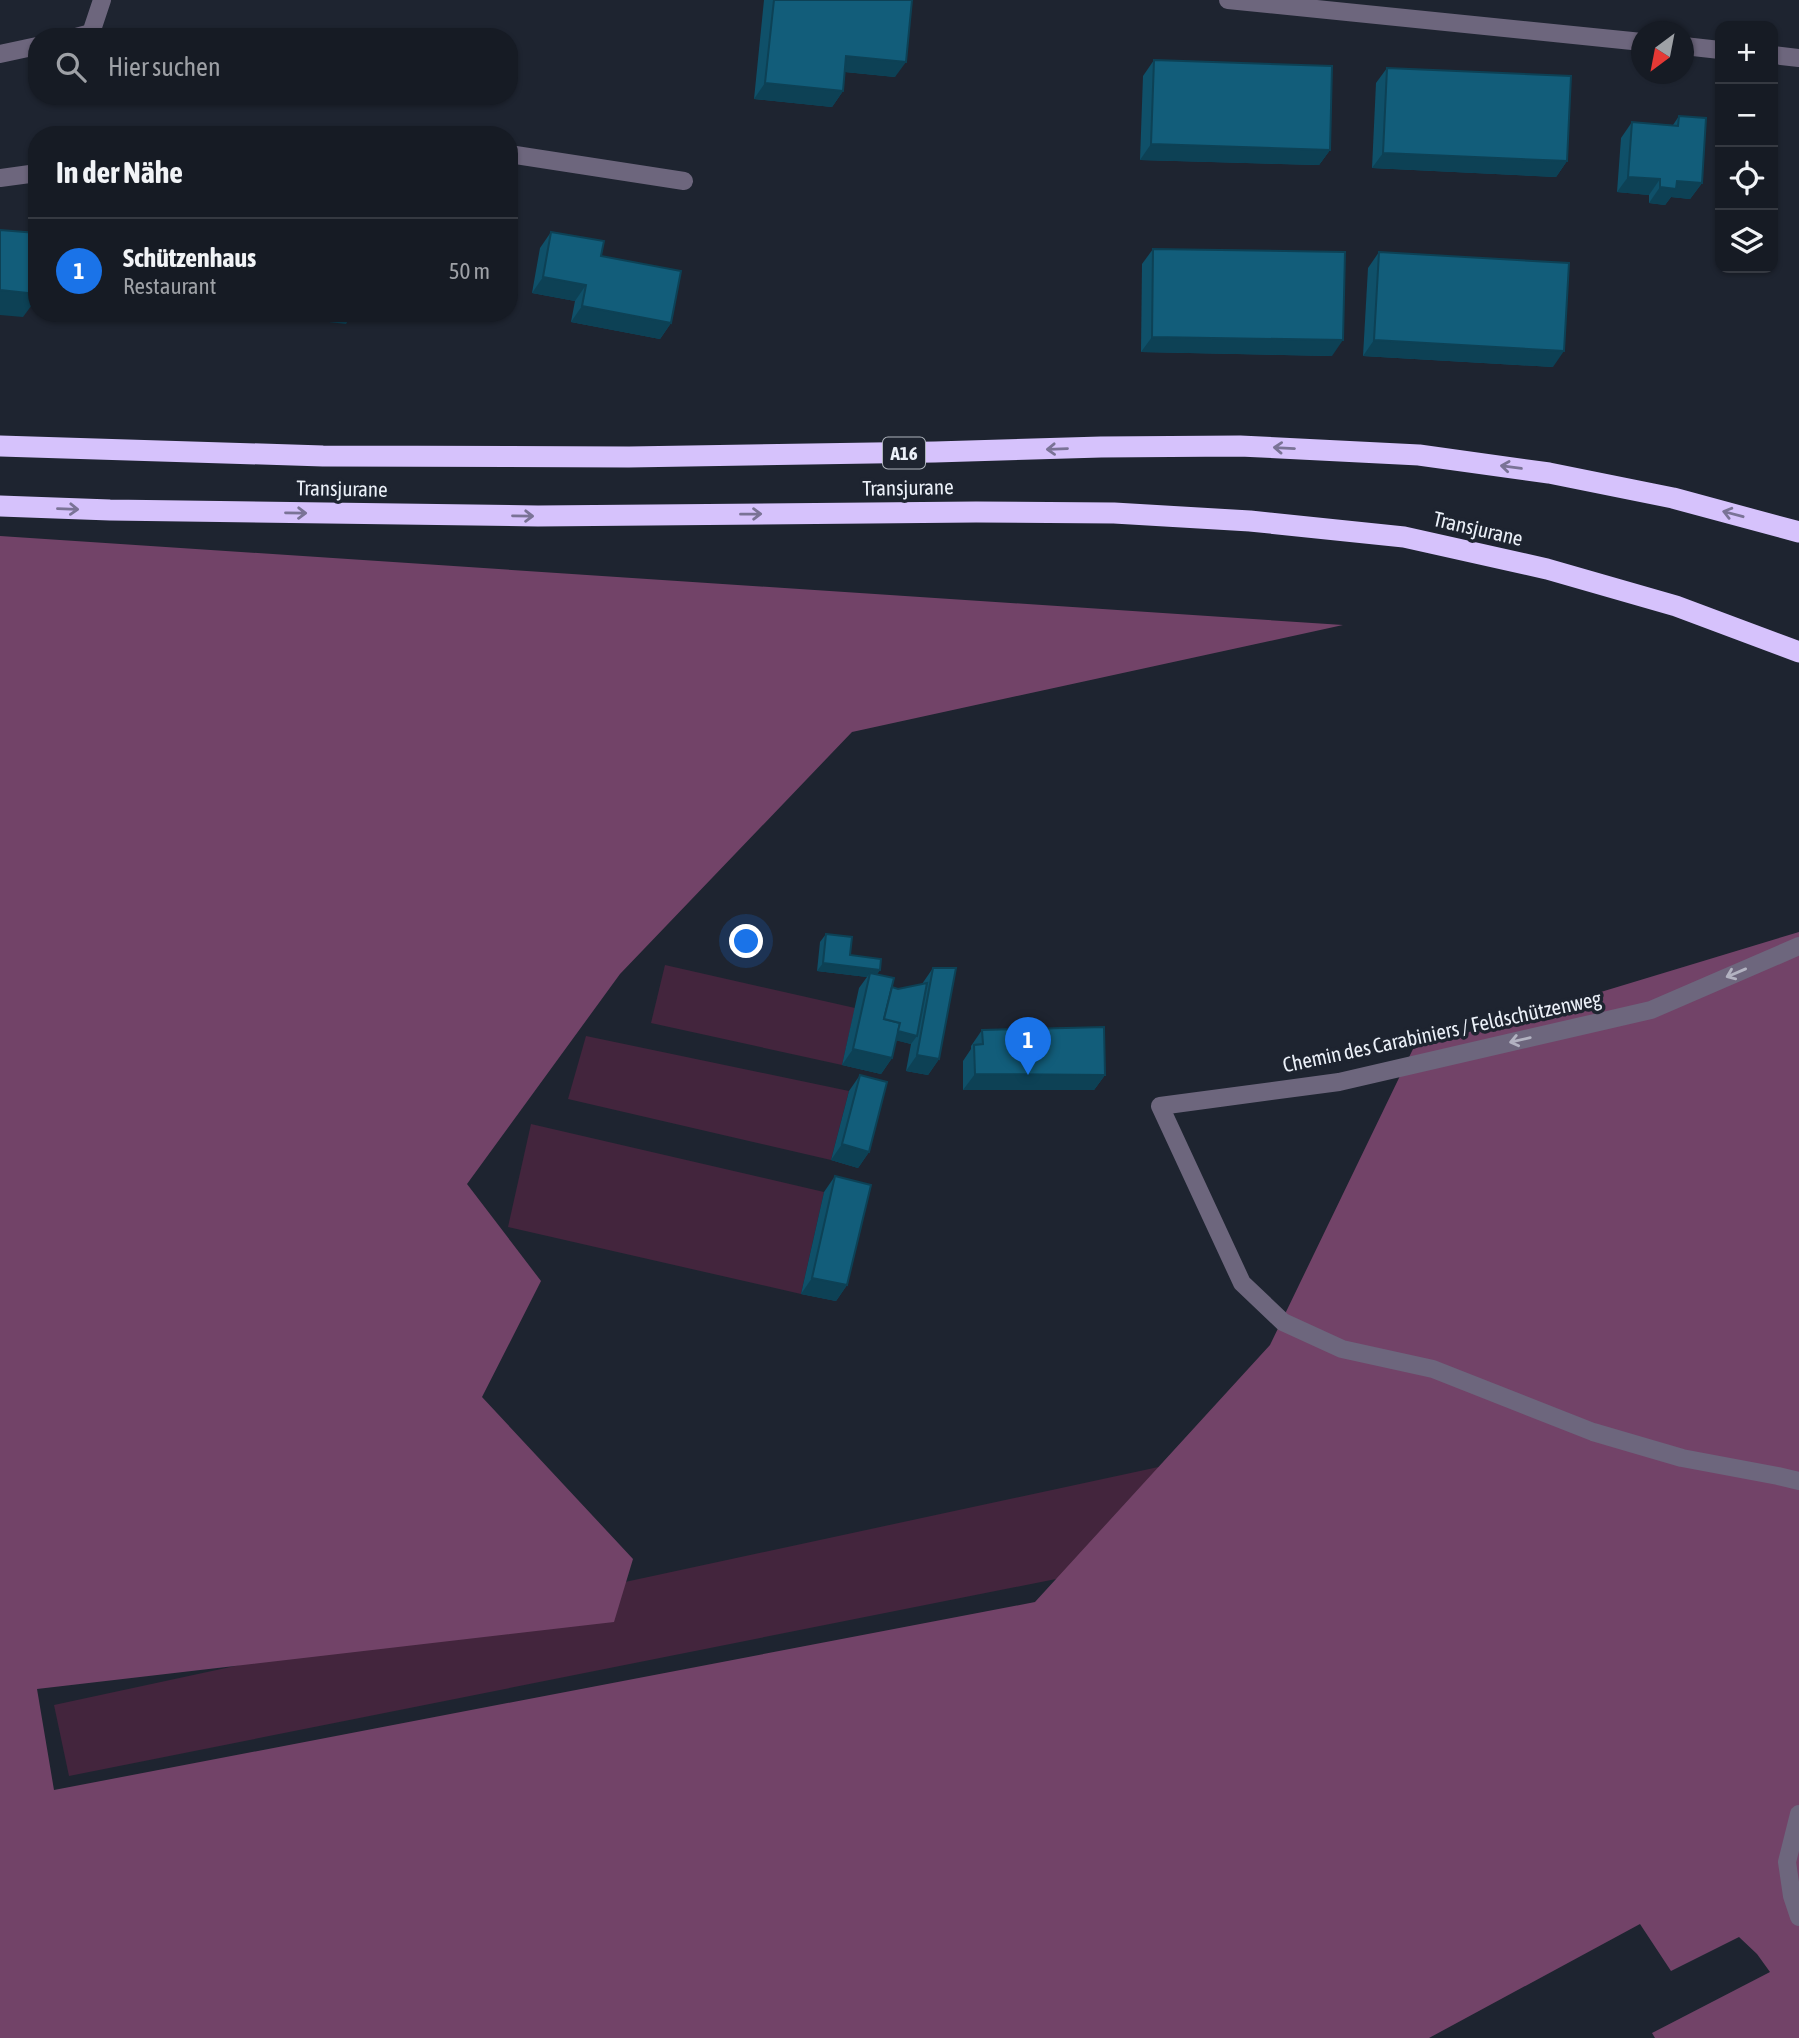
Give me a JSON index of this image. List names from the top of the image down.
{
  "streets": {
    "highway": ["A16", "Transjurane"],
    "street": ["Chemin des Carabiniers / Feldschützenweg"]
  },
  "north": "bottom left",
  "page": {
    "map_buttons": ["+", "−"],
    "search": "Hier suchen",
    "heading": "In der Nähe",
    "list": [
      {
        "mark": "1",
        "name": "Schützenhaus",
        "note": "Restaurant",
        "value": "50 m"
      }
    ],
    "pins": "1"
  }
}
